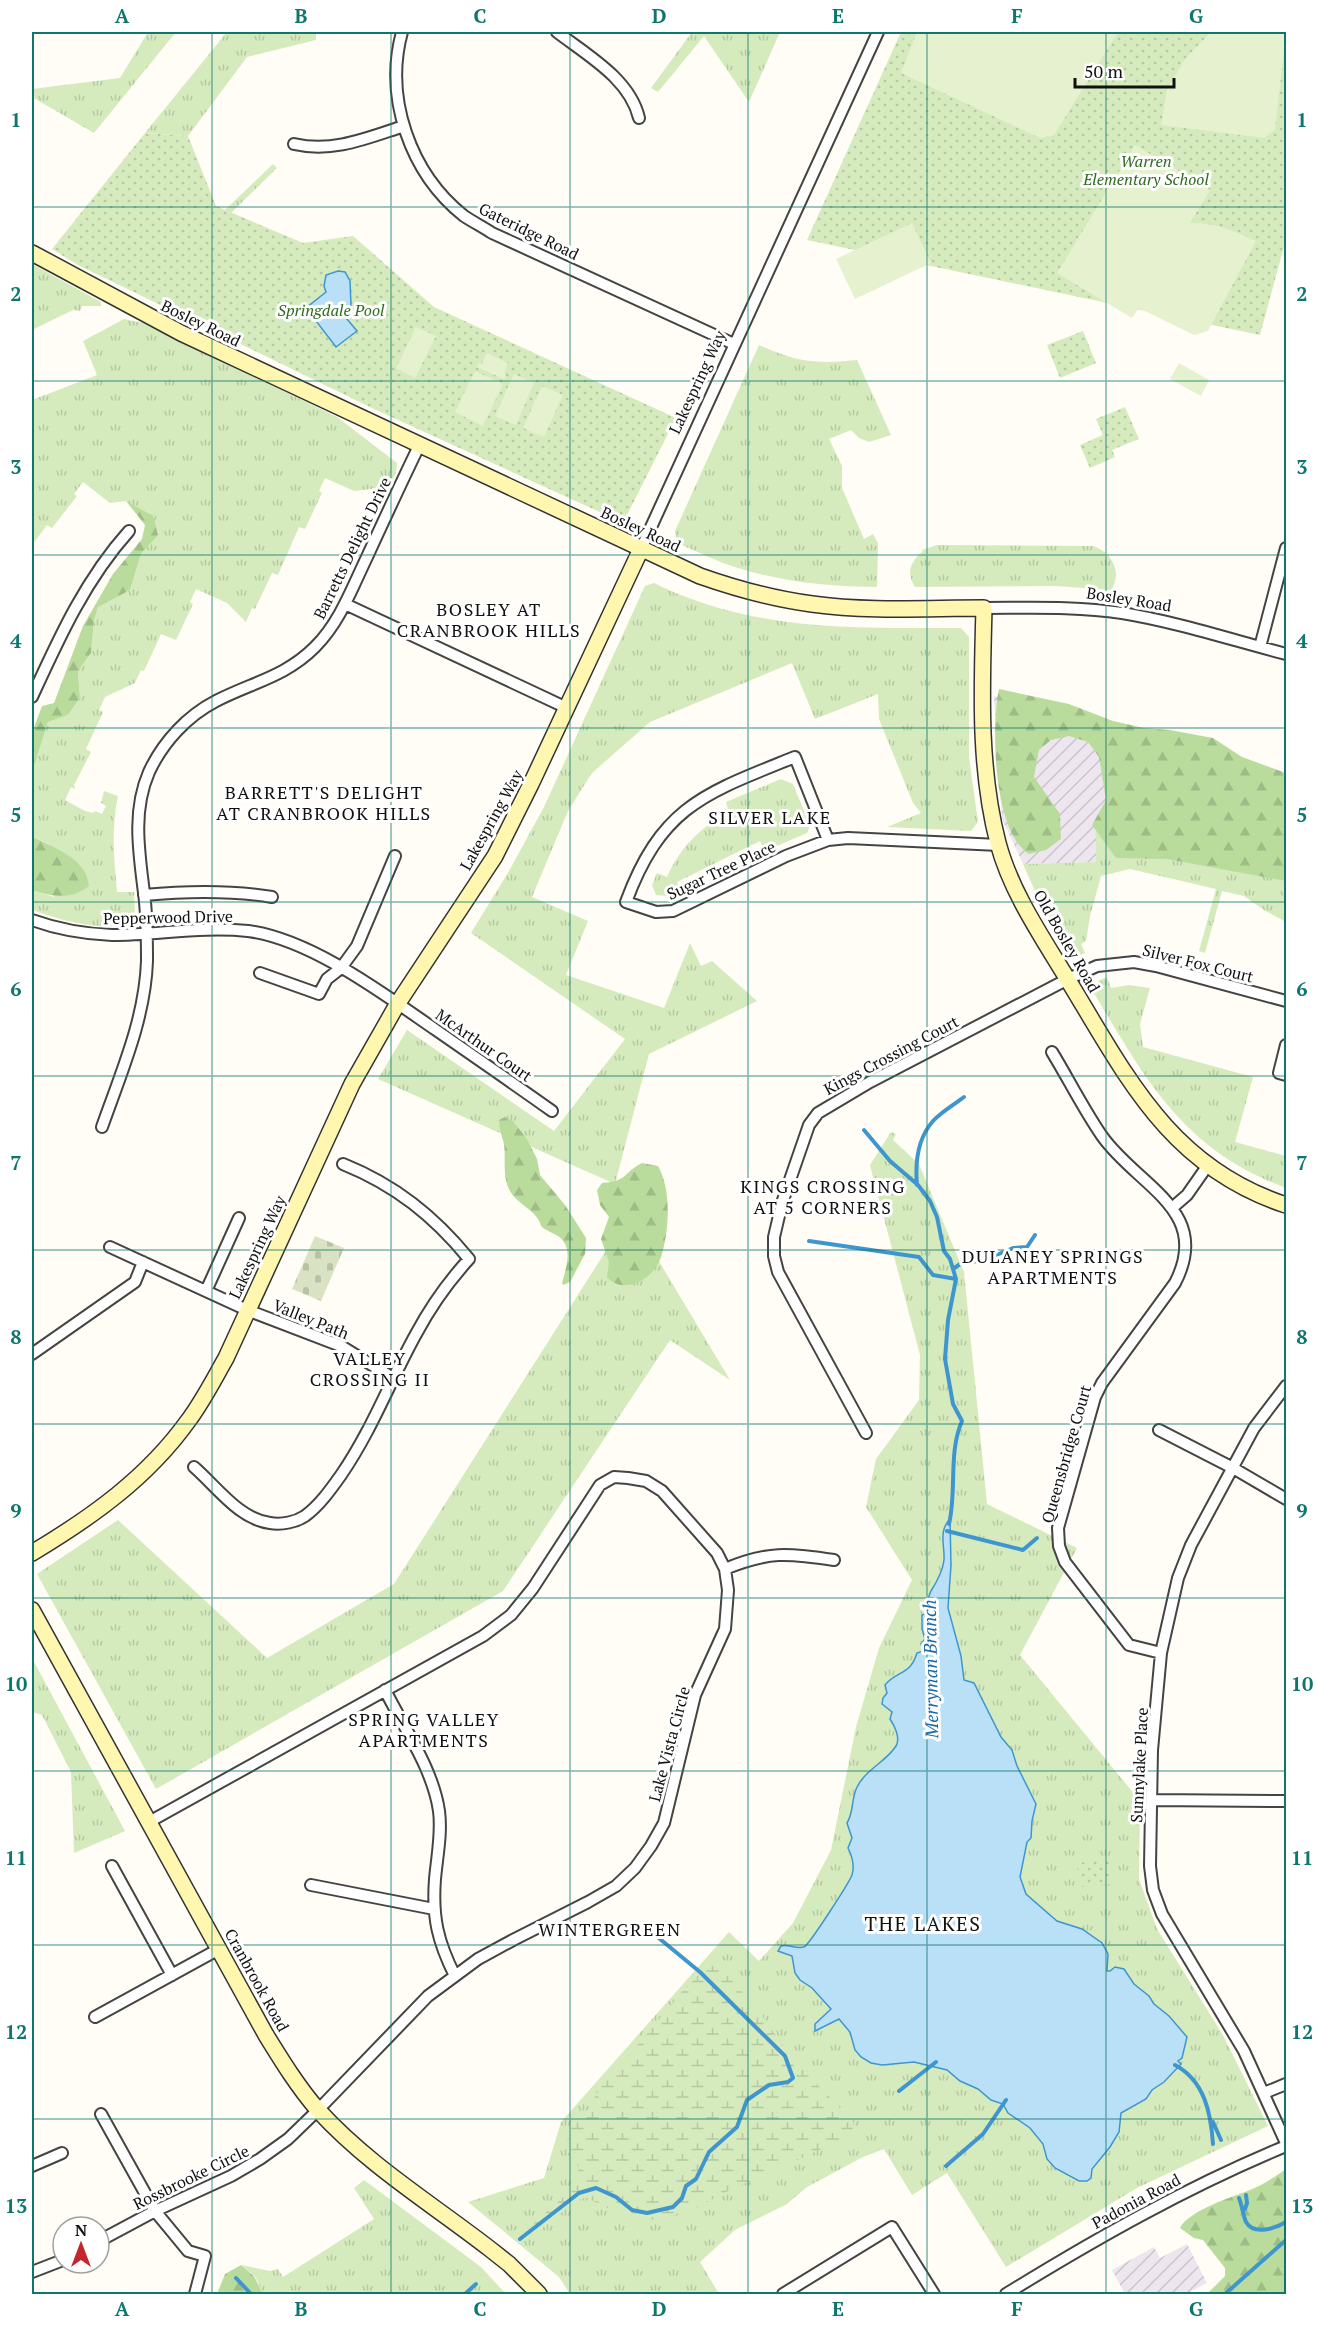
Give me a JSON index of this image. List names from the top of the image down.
{
  "streets": {
    "street": [
      "Gateridge Road",
      "Bosley Road",
      "Lakespring Way",
      "Barretts Delight Drive",
      "Sugar Tree Place",
      "Pepperwood Drive",
      "Old Bosley Road",
      "Silver Fox Court",
      "McArthur Court",
      "Kings Crossing Court",
      "Valley Path",
      "Queensbridge Court",
      "Lake Vista Circle",
      "Sunnylake Place",
      "Cranbrook Road",
      "Rossbrooke Circle",
      "Padonia Road"
    ]
  },
  "crossings": [
    ["Gateridge Road", "Lakespring Way"],
    ["Bosley Road", "Lakespring Way"],
    ["Bosley Road", "Barretts Delight Drive"],
    ["Bosley Road", "Old Bosley Road"],
    ["Lakespring Way", "Pepperwood Drive"],
    ["Lakespring Way", "McArthur Court"],
    ["Lakespring Way", "Valley Path"],
    ["Barretts Delight Drive", "Pepperwood Drive"],
    ["Sugar Tree Place", "Old Bosley Road"],
    ["Pepperwood Drive", "McArthur Court"],
    ["Old Bosley Road", "Silver Fox Court"],
    ["Old Bosley Road", "Kings Crossing Court"],
    ["Silver Fox Court", "Kings Crossing Court"],
    ["Queensbridge Court", "Sunnylake Place"],
    ["Lake Vista Circle", "Cranbrook Road"],
    ["Lake Vista Circle", "Rossbrooke Circle"],
    ["Sunnylake Place", "Padonia Road"],
    ["Cranbrook Road", "Rossbrooke Circle"]
  ],
  "districts": [
    "BOSLEY AT CRANBROOK HILLS",
    "BARRETT'S DELIGHT AT CRANBROOK HILLS",
    "SILVER LAKE",
    "KINGS CROSSING AT 5 CORNERS",
    "DULANEY SPRINGS APARTMENTS",
    "VALLEY CROSSING II",
    "SPRING VALLEY APARTMENTS",
    "THE LAKES",
    "WINTERGREEN"
  ],
  "water": ["Merryman Branch"],
  "parks": ["Warren Elementary School", "Springdale Pool"],
  "scale_bar": "50 m",
  "north": "top",
  "grid": {
    "columns": [
      "A",
      "B",
      "C",
      "D",
      "E",
      "F",
      "G"
    ],
    "rows": [
      "1",
      "2",
      "3",
      "4",
      "5",
      "6",
      "7",
      "8",
      "9",
      "10",
      "11",
      "12",
      "13"
    ]
  }
}
